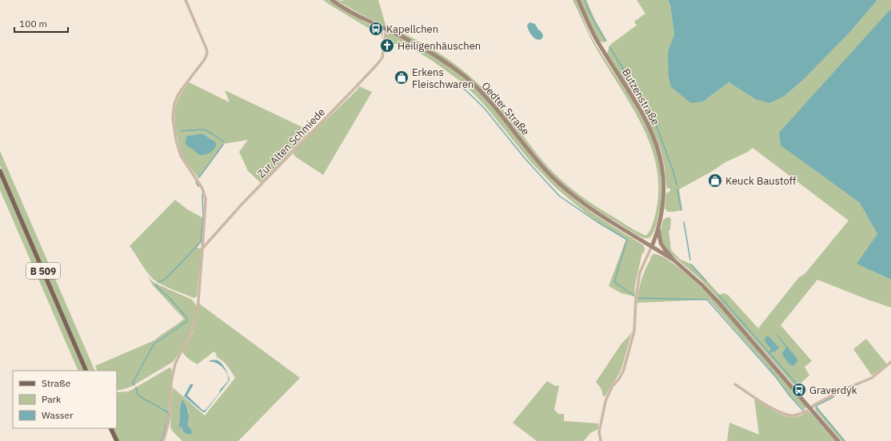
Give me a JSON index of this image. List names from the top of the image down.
{
  "streets": {
    "main road": ["Butzenstraße", "Oedter Straße", "B 509"],
    "street": ["Zur Alten Schmiede"]
  },
  "crossings": [
    ["Butzenstraße", "Oedter Straße"],
    ["Oedter Straße", "Zur Alten Schmiede"]
  ],
  "places": {
    "bus stop": ["Kapellchen", "Graverdyk"],
    "church": ["Heiligenhäuschen"],
    "shop": ["Erkens Fleischwaren", "Keuck Baustoff"]
  },
  "legend": ["Straße", "Park", "Wasser"],
  "scale_bar": "100 m"
}
